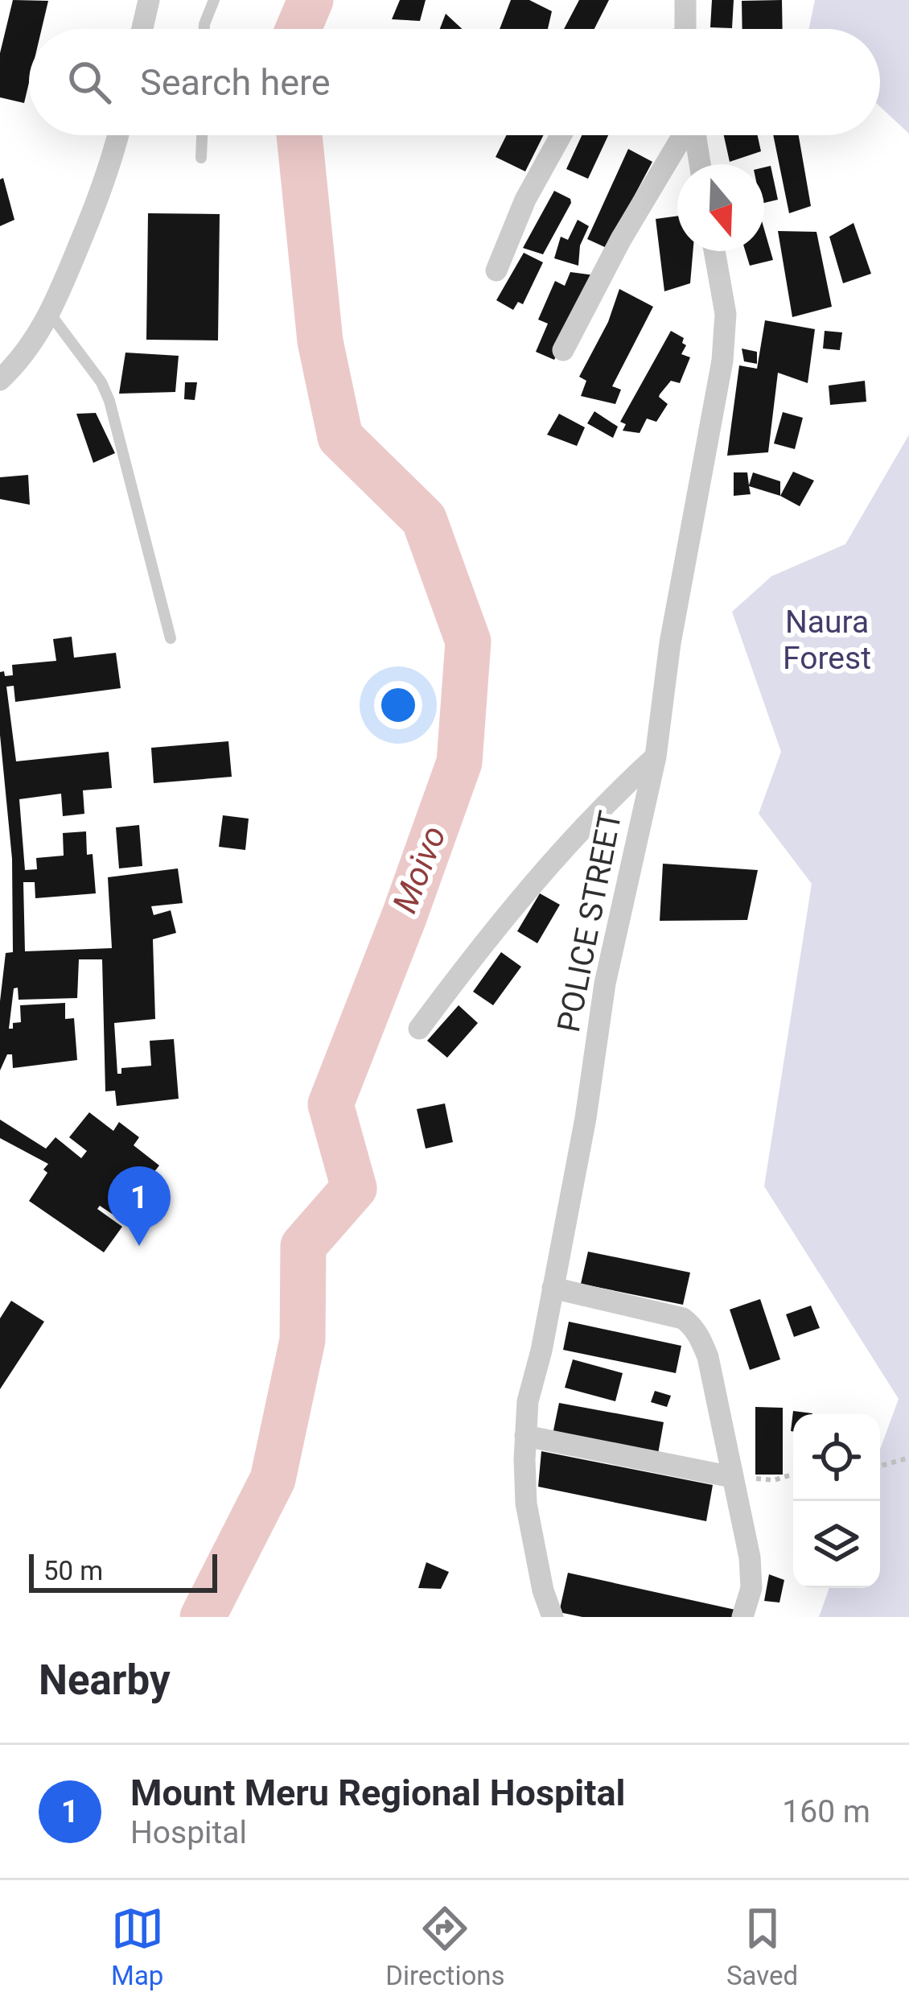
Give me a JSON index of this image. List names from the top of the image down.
{
  "streets": {
    "street": ["POLICE STREET"]
  },
  "water": ["Moivo"],
  "parks": ["Naura Forest"],
  "scale_bar": "50 m",
  "north": "bottom",
  "page": {
    "search": "Search here",
    "pins": "1",
    "scale": "50 m",
    "heading": "Nearby",
    "list": [
      {
        "mark": "1",
        "name": "Mount Meru Regional Hospital",
        "note": "Hospital",
        "value": "160 m"
      }
    ],
    "nav": ["Map", "Directions", "Saved"]
  }
}
